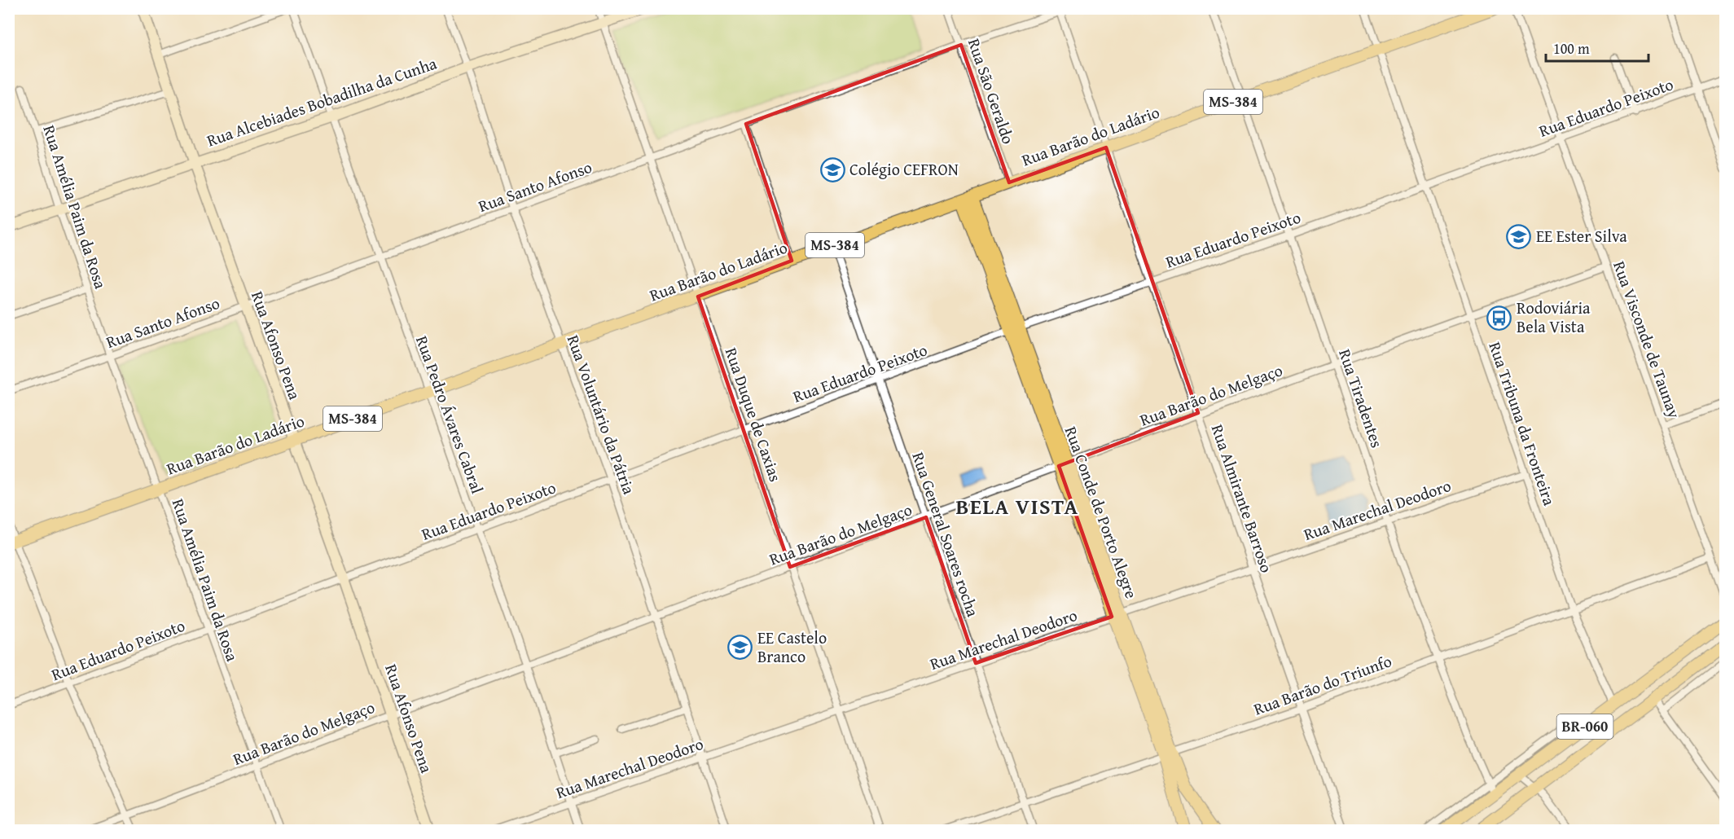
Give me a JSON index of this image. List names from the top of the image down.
{
  "streets": {
    "main road": [
      "MS-384",
      "Rua Barão do Ladário",
      "Rua Conde de Porto Alegre",
      "BR-060"
    ],
    "street": [
      "Rua São Geraldo",
      "Rua Alcebiades Bobadilha da Cunha",
      "Rua Eduardo Peixoto",
      "Rua Santo Afonso",
      "Rua Amélia Paim da Rosa",
      "Rua Visconde de Taunay",
      "Rua Afonso Pena",
      "Rua Barão do Melgaço",
      "Rua Tiradentes",
      "Rua Pedro Ávares Cabral",
      "Rua Voluntário da Pátria",
      "Rua Duque de Caxias",
      "Rua Tribuna da Fronteira",
      "Rua Almirante Barroso",
      "Rua Marechal Deodoro",
      "Rua General Soares rocha",
      "Rua Barão do Triunfo"
    ]
  },
  "crossings": [
    ["Rua São Geraldo", "Rua Barão do Ladário"],
    ["Rua São Geraldo", "Rua Santo Afonso"],
    ["Rua Alcebiades Bobadilha da Cunha", "Rua Amélia Paim da Rosa"],
    ["Rua Alcebiades Bobadilha da Cunha", "Rua Afonso Pena"],
    ["Rua Alcebiades Bobadilha da Cunha", "Rua Pedro Ávares Cabral"],
    ["Rua Alcebiades Bobadilha da Cunha", "Rua Voluntário da Pátria"],
    ["Rua Alcebiades Bobadilha da Cunha", "Rua Duque de Caxias"],
    ["Rua Eduardo Peixoto", "Rua Amélia Paim da Rosa"],
    ["Rua Eduardo Peixoto", "Rua Visconde de Taunay"],
    ["Rua Eduardo Peixoto", "Rua Afonso Pena"],
    ["Rua Eduardo Peixoto", "Rua Tiradentes"],
    ["Rua Eduardo Peixoto", "Rua Pedro Ávares Cabral"],
    ["Rua Eduardo Peixoto", "Rua Voluntário da Pátria"],
    ["Rua Eduardo Peixoto", "Rua Duque de Caxias"],
    ["Rua Eduardo Peixoto", "Rua Tribuna da Fronteira"],
    ["Rua Eduardo Peixoto", "Rua Almirante Barroso"],
    ["Rua Eduardo Peixoto", "Rua Conde de Porto Alegre"],
    ["Rua Eduardo Peixoto", "Rua General Soares rocha"],
    ["Rua Barão do Ladário", "Rua Amélia Paim da Rosa"],
    ["Rua Barão do Ladário", "Rua Afonso Pena"],
    ["Rua Barão do Ladário", "Rua Tiradentes"],
    ["Rua Barão do Ladário", "Rua Pedro Ávares Cabral"],
    ["Rua Barão do Ladário", "Rua Voluntário da Pátria"],
    ["Rua Barão do Ladário", "Rua Duque de Caxias"],
    ["Rua Barão do Ladário", "Rua Tribuna da Fronteira"],
    ["Rua Barão do Ladário", "Rua Almirante Barroso"],
    ["Rua Barão do Ladário", "Rua Conde de Porto Alegre"],
    ["Rua Barão do Ladário", "Rua General Soares rocha"],
    ["Rua Santo Afonso", "Rua Amélia Paim da Rosa"],
    ["Rua Santo Afonso", "Rua Afonso Pena"],
    ["Rua Santo Afonso", "Rua Pedro Ávares Cabral"],
    ["Rua Santo Afonso", "Rua Voluntário da Pátria"],
    ["Rua Santo Afonso", "Rua Duque de Caxias"],
    ["Rua Santo Afonso", "Rua Almirante Barroso"],
    ["Rua Amélia Paim da Rosa", "Rua Barão do Melgaço"],
    ["Rua Visconde de Taunay", "Rua Barão do Melgaço"],
    ["Rua Visconde de Taunay", "Rua Barão do Triunfo"],
    ["Rua Afonso Pena", "Rua Barão do Melgaço"],
    ["Rua Barão do Melgaço", "Rua Tiradentes"],
    ["Rua Barão do Melgaço", "Rua Pedro Ávares Cabral"],
    ["Rua Barão do Melgaço", "Rua Voluntário da Pátria"],
    ["Rua Barão do Melgaço", "Rua Duque de Caxias"],
    ["Rua Barão do Melgaço", "Rua Tribuna da Fronteira"],
    ["Rua Barão do Melgaço", "Rua Almirante Barroso"],
    ["Rua Barão do Melgaço", "Rua Conde de Porto Alegre"],
    ["Rua Barão do Melgaço", "Rua General Soares rocha"],
    ["Rua Tiradentes", "Rua Marechal Deodoro"],
    ["Rua Tiradentes", "Rua Barão do Triunfo"],
    ["Rua Tiradentes", "BR-060"],
    ["Rua Pedro Ávares Cabral", "Rua Marechal Deodoro"],
    ["Rua Voluntário da Pátria", "Rua Marechal Deodoro"],
    ["Rua Duque de Caxias", "Rua Marechal Deodoro"],
    ["Rua Tribuna da Fronteira", "Rua Marechal Deodoro"],
    ["Rua Tribuna da Fronteira", "Rua Barão do Triunfo"],
    ["Rua Tribuna da Fronteira", "BR-060"],
    ["Rua Almirante Barroso", "Rua Marechal Deodoro"],
    ["Rua Almirante Barroso", "Rua Barão do Triunfo"],
    ["Rua Marechal Deodoro", "Rua Conde de Porto Alegre"],
    ["Rua Marechal Deodoro", "Rua General Soares rocha"],
    ["Rua Conde de Porto Alegre", "Rua Barão do Triunfo"],
    ["Rua General Soares rocha", "Rua Barão do Triunfo"]
  ],
  "districts": ["BELA VISTA"],
  "places": {
    "school or university": ["Colégio CEFRON", "EE Ester Silva", "EE Castelo Branco"],
    "bus stop": ["Rodoviária Bela Vista"]
  },
  "scale_bar": "100 m"
}
